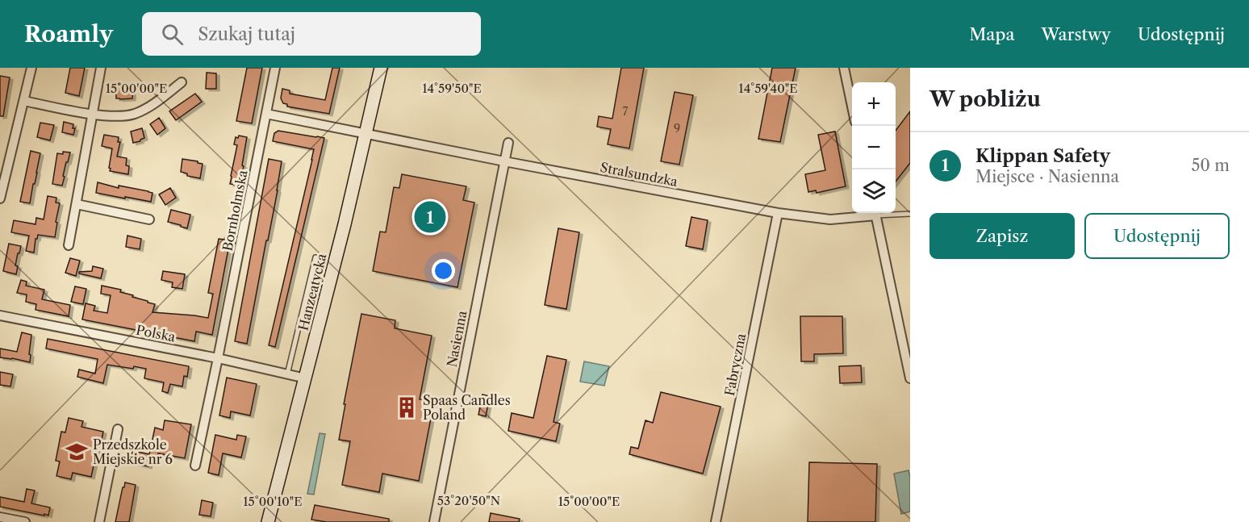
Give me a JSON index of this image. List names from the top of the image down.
{
  "streets": {
    "street": [
      "Stralsundzka",
      "Bornholmska",
      "Hanzeatycka",
      "Polska",
      "Nasienna",
      "Fabryczna"
    ]
  },
  "crossings": [
    ["Stralsundzka", "Bornholmska"],
    ["Stralsundzka", "Hanzeatycka"],
    ["Stralsundzka", "Nasienna"],
    ["Stralsundzka", "Fabryczna"],
    ["Bornholmska", "Polska"],
    ["Hanzeatycka", "Polska"]
  ],
  "places": {
    "building": ["Spaas Candles Poland"],
    "school or university": ["Przedszkole Miejskie nr 6"]
  },
  "house_numbers": ["7", "9"],
  "page": {
    "header": "Roamly",
    "search": "Szukaj tutaj",
    "nav": ["Mapa", "Warstwy", "Udostępnij"],
    "heading": "W pobliżu",
    "map_buttons": ["+", "−"],
    "list": [
      {
        "mark": "1",
        "name": "Klippan Safety",
        "note": "Miejsce · Nasienna",
        "value": "50 m"
      }
    ],
    "buttons": ["Zapisz", "Udostępnij"],
    "pins": "1"
  },
  "coordinates": [
    "15°00'00\"E",
    "14°59'50\"E",
    "14°59'40\"E",
    "53°20'50\"N",
    "15°00'10\"E"
  ]
}
